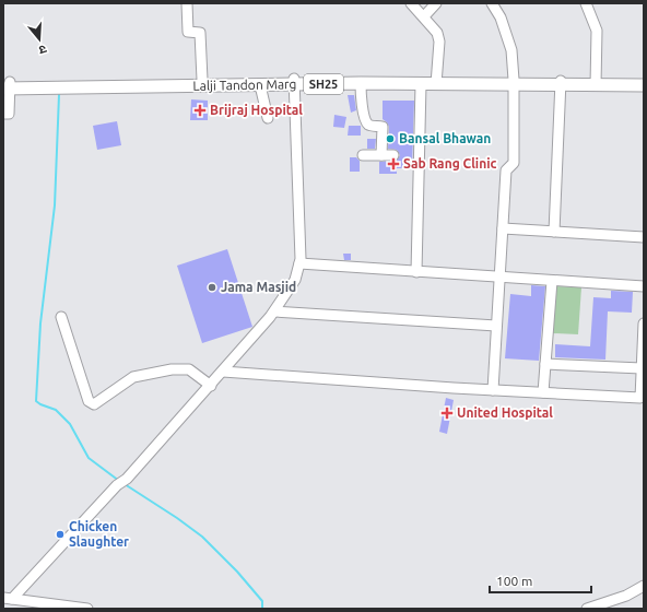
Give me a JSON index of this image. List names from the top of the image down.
{
  "streets": {
    "main road": ["SH25", "Lalji Tandon Marg"]
  },
  "places": {
    "health": ["Brijraj Hospital", "Sab Rang Clinic", "United Hospital"],
    "other": ["Bansal Bhawan", "Jama Masjid", "Chicken Slaughter"]
  },
  "scale_bar": "100 m",
  "north": "bottom"
}
